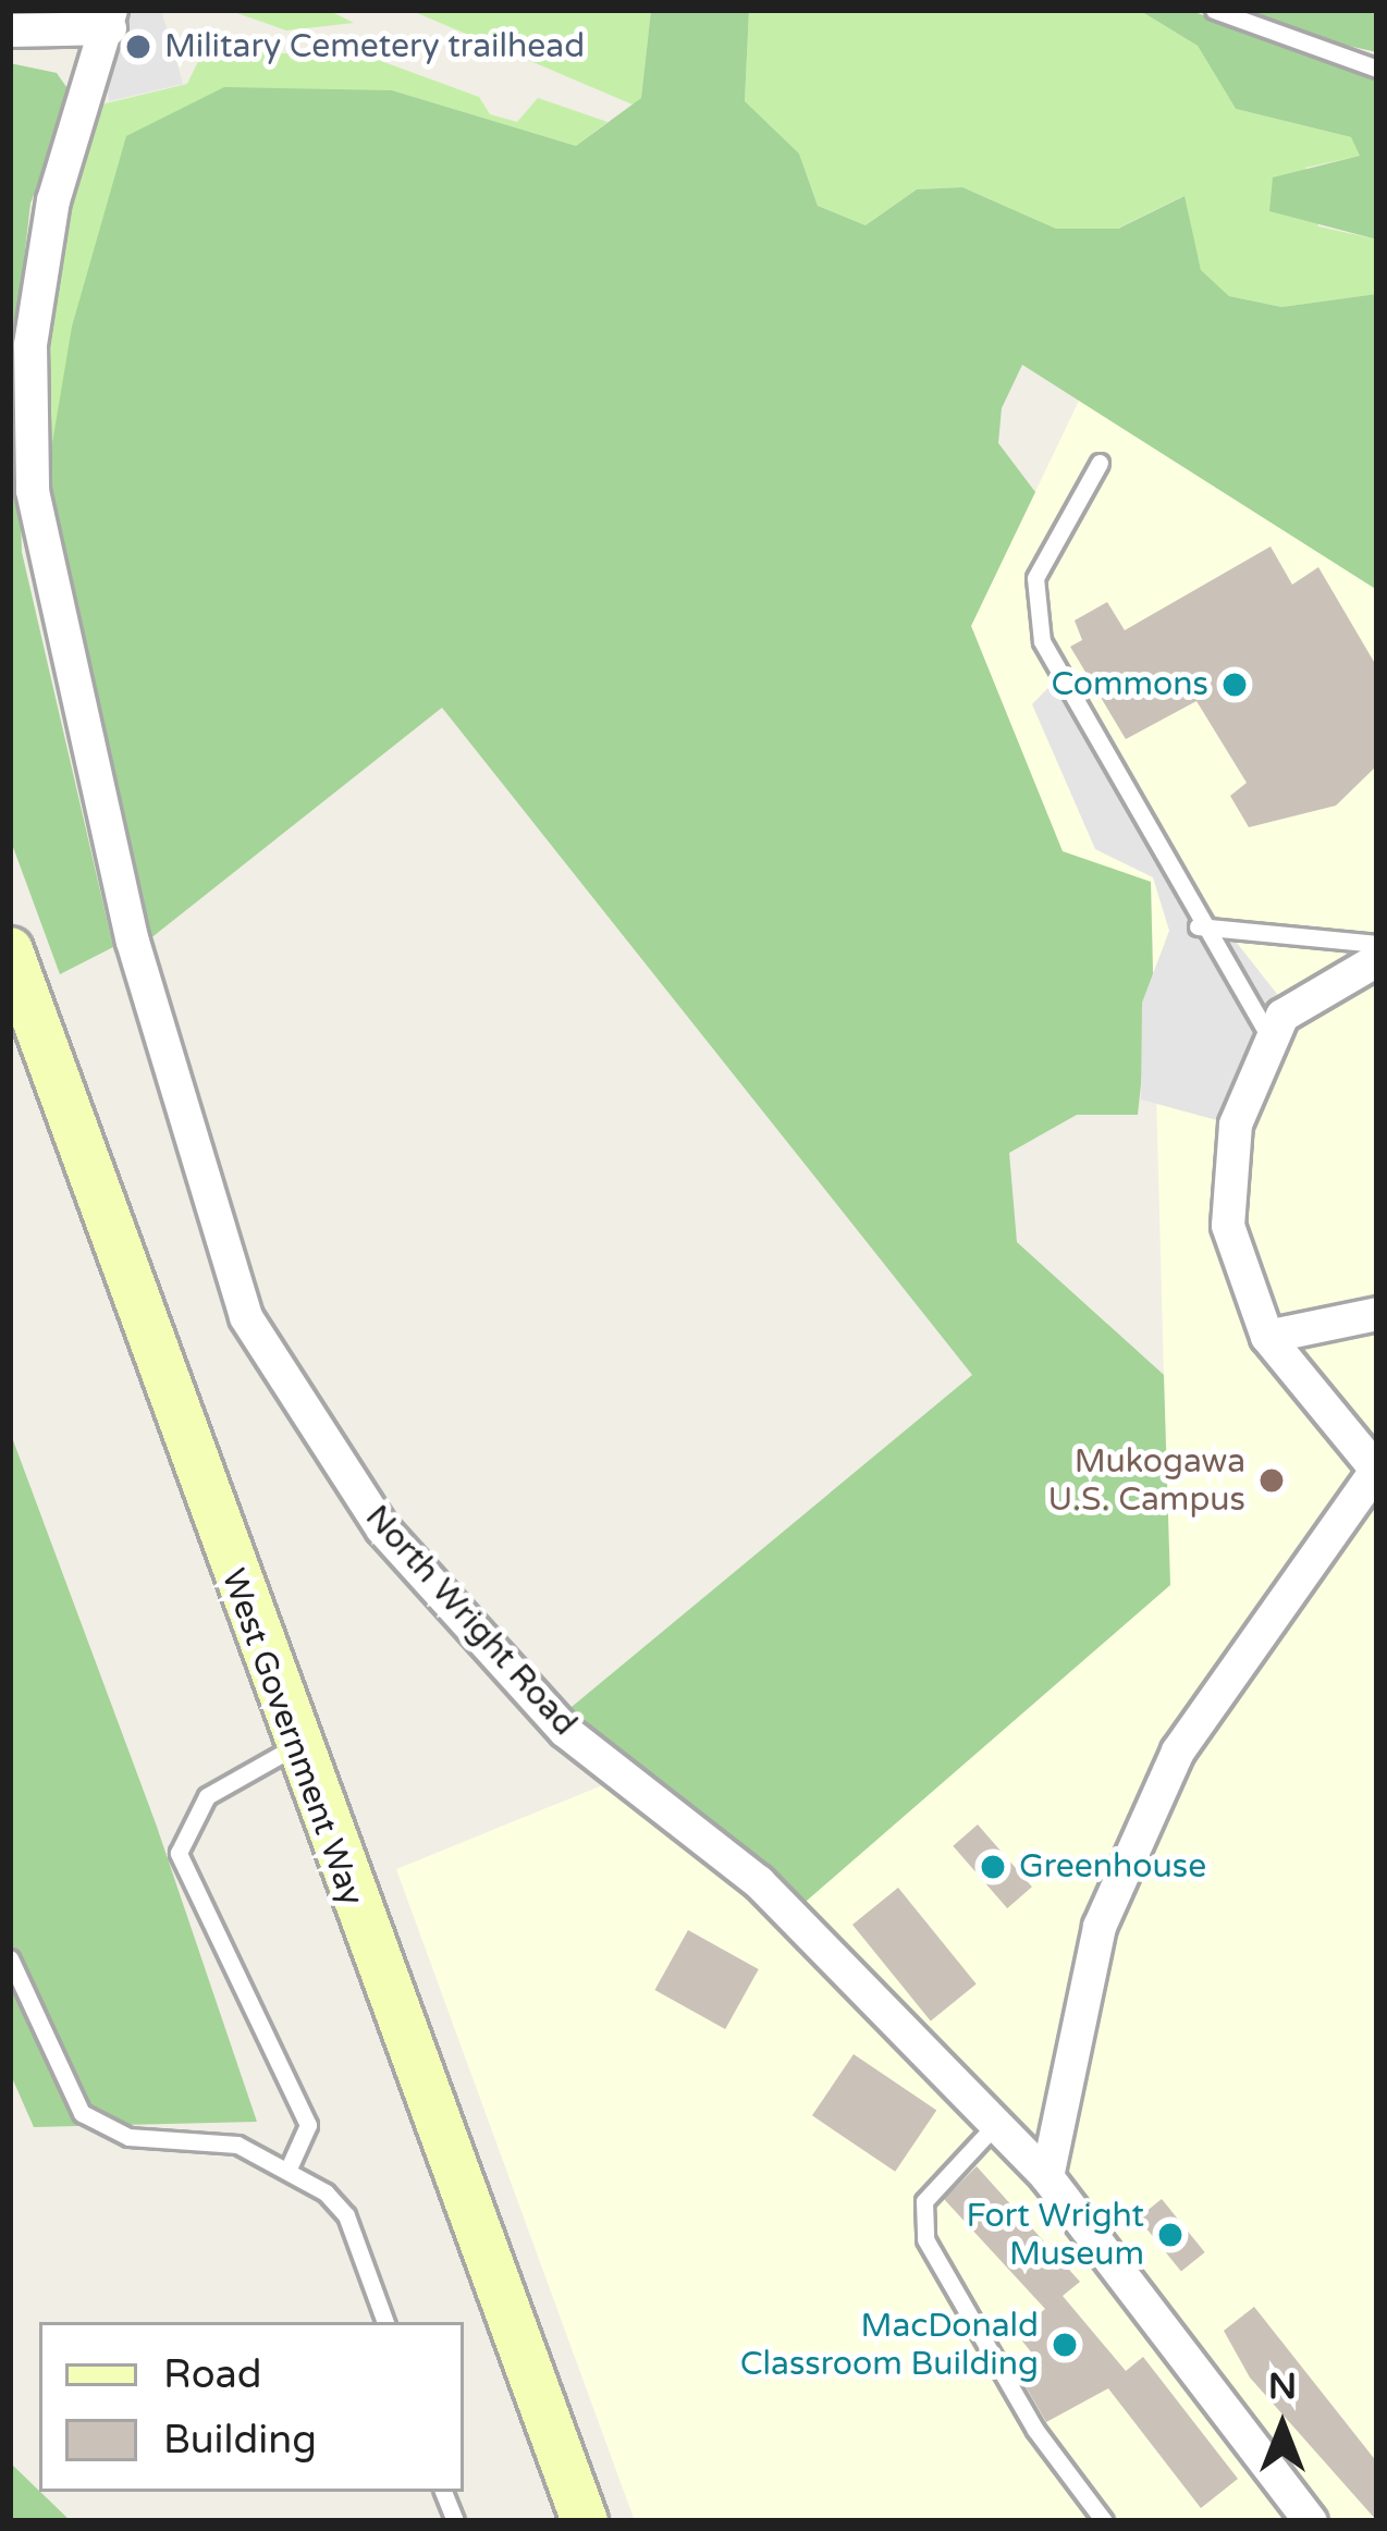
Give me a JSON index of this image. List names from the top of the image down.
{
  "streets": {
    "main road": ["West Government Way"],
    "street": ["North Wright Road"]
  },
  "places": [
    "Military Cemetery trailhead",
    "Commons",
    "Mukogawa U.S. Campus",
    "Greenhouse",
    "Fort Wright Museum",
    "MacDonald Classroom Building"
  ],
  "legend": ["Road", "Building"],
  "north": "top"
}
